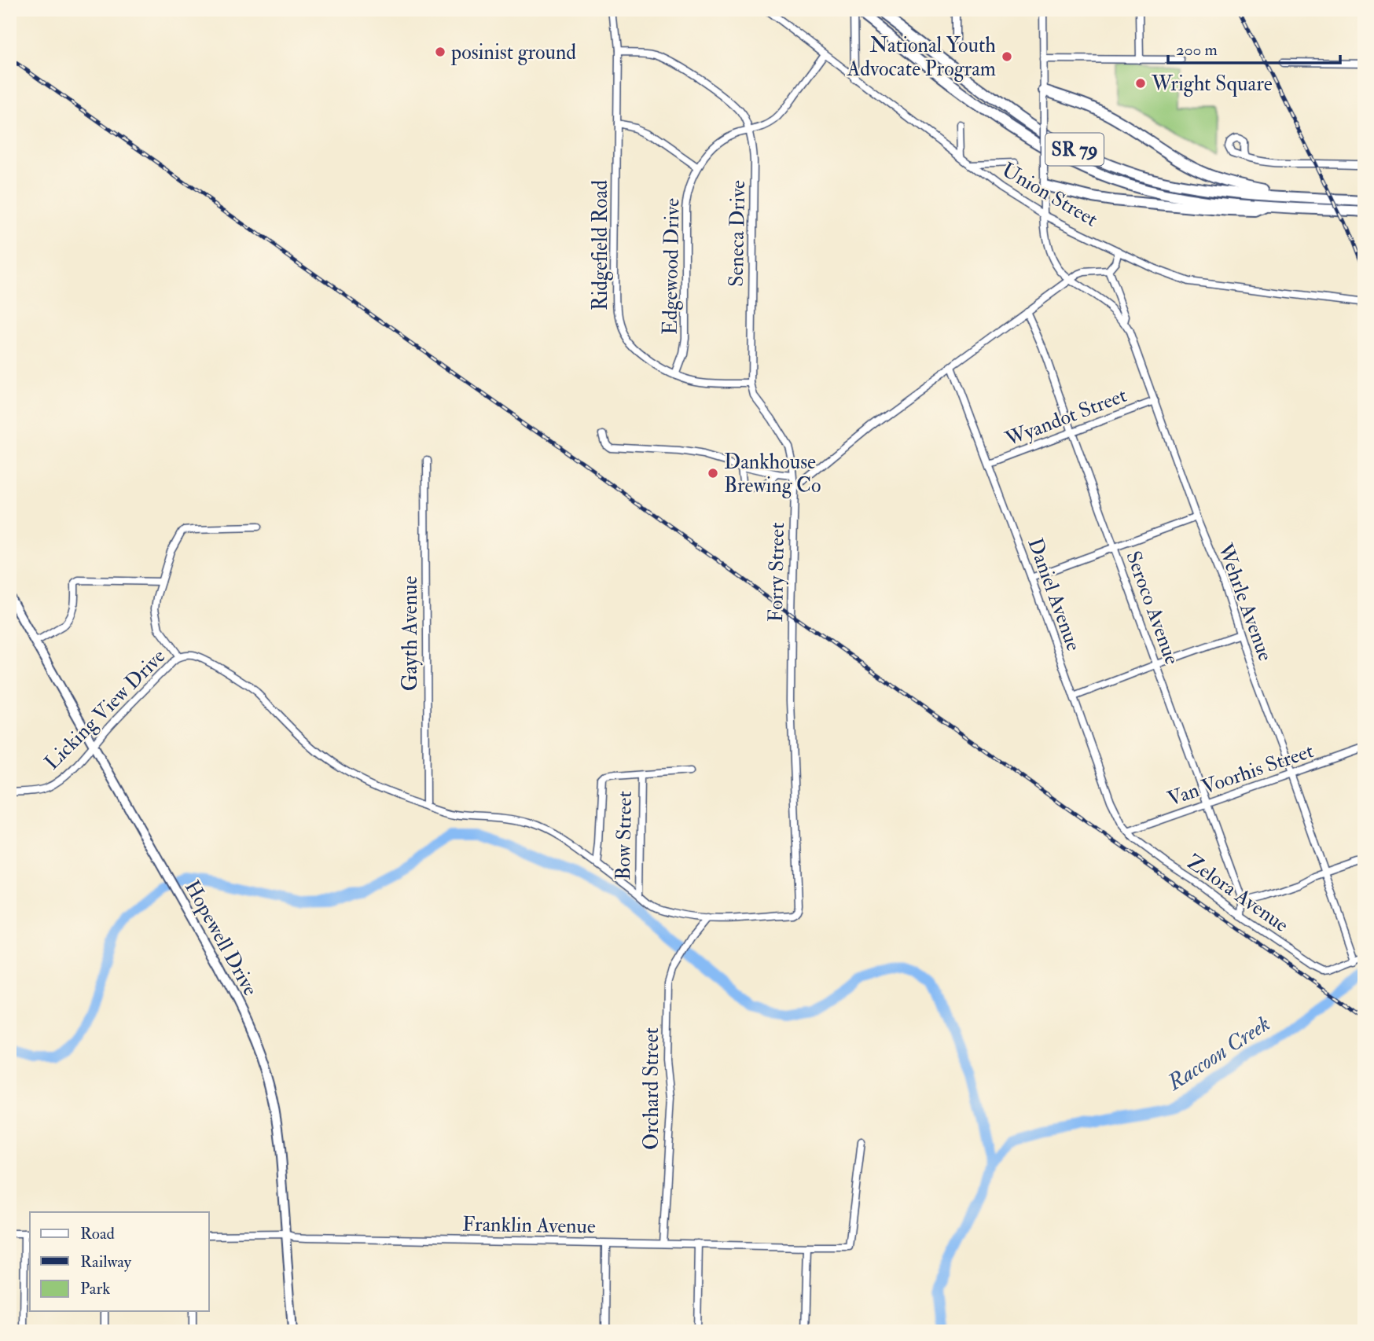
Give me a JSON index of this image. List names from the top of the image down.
{
  "streets": {
    "highway": ["SR 79"],
    "main road": ["Hopewell Drive"],
    "street": [
      "Union Street",
      "Seneca Drive",
      "Ridgefield Road",
      "Edgewood Drive",
      "Wyandot Street",
      "Forry Street",
      "Daniel Avenue",
      "Wehrle Avenue",
      "Seroco Avenue",
      "Gayth Avenue",
      "Licking View Drive",
      "Van Voorhis Street",
      "Bow Street",
      "Zelora Avenue",
      "Orchard Street",
      "Franklin Avenue"
    ]
  },
  "crossings": [
    ["Union Street", "Edgewood Drive"],
    ["Union Street", "Wehrle Avenue"],
    ["Seneca Drive", "Ridgefield Road"],
    ["Seneca Drive", "Edgewood Drive"],
    ["Seneca Drive", "Forry Street"],
    ["Ridgefield Road", "Edgewood Drive"],
    ["Wyandot Street", "Daniel Avenue"],
    ["Wyandot Street", "Wehrle Avenue"],
    ["Wyandot Street", "Seroco Avenue"],
    ["Forry Street", "Licking View Drive"],
    ["Forry Street", "Orchard Street"],
    ["Daniel Avenue", "Van Voorhis Street"],
    ["Daniel Avenue", "Zelora Avenue"],
    ["Wehrle Avenue", "Van Voorhis Street"],
    ["Wehrle Avenue", "Zelora Avenue"],
    ["Seroco Avenue", "Van Voorhis Street"],
    ["Seroco Avenue", "Zelora Avenue"],
    ["Gayth Avenue", "Licking View Drive"],
    ["Licking View Drive", "Bow Street"],
    ["Licking View Drive", "Hopewell Drive"],
    ["Licking View Drive", "Orchard Street"],
    ["Van Voorhis Street", "Zelora Avenue"],
    ["Hopewell Drive", "Franklin Avenue"],
    ["Orchard Street", "Franklin Avenue"]
  ],
  "water": ["Raccoon Creek"],
  "places": [
    "posinist ground",
    "National Youth Advocate Program",
    "Wright Square",
    "Dankhouse Brewing Co"
  ],
  "legend": ["Road", "Railway", "Park"],
  "scale_bar": "200 m"
}
